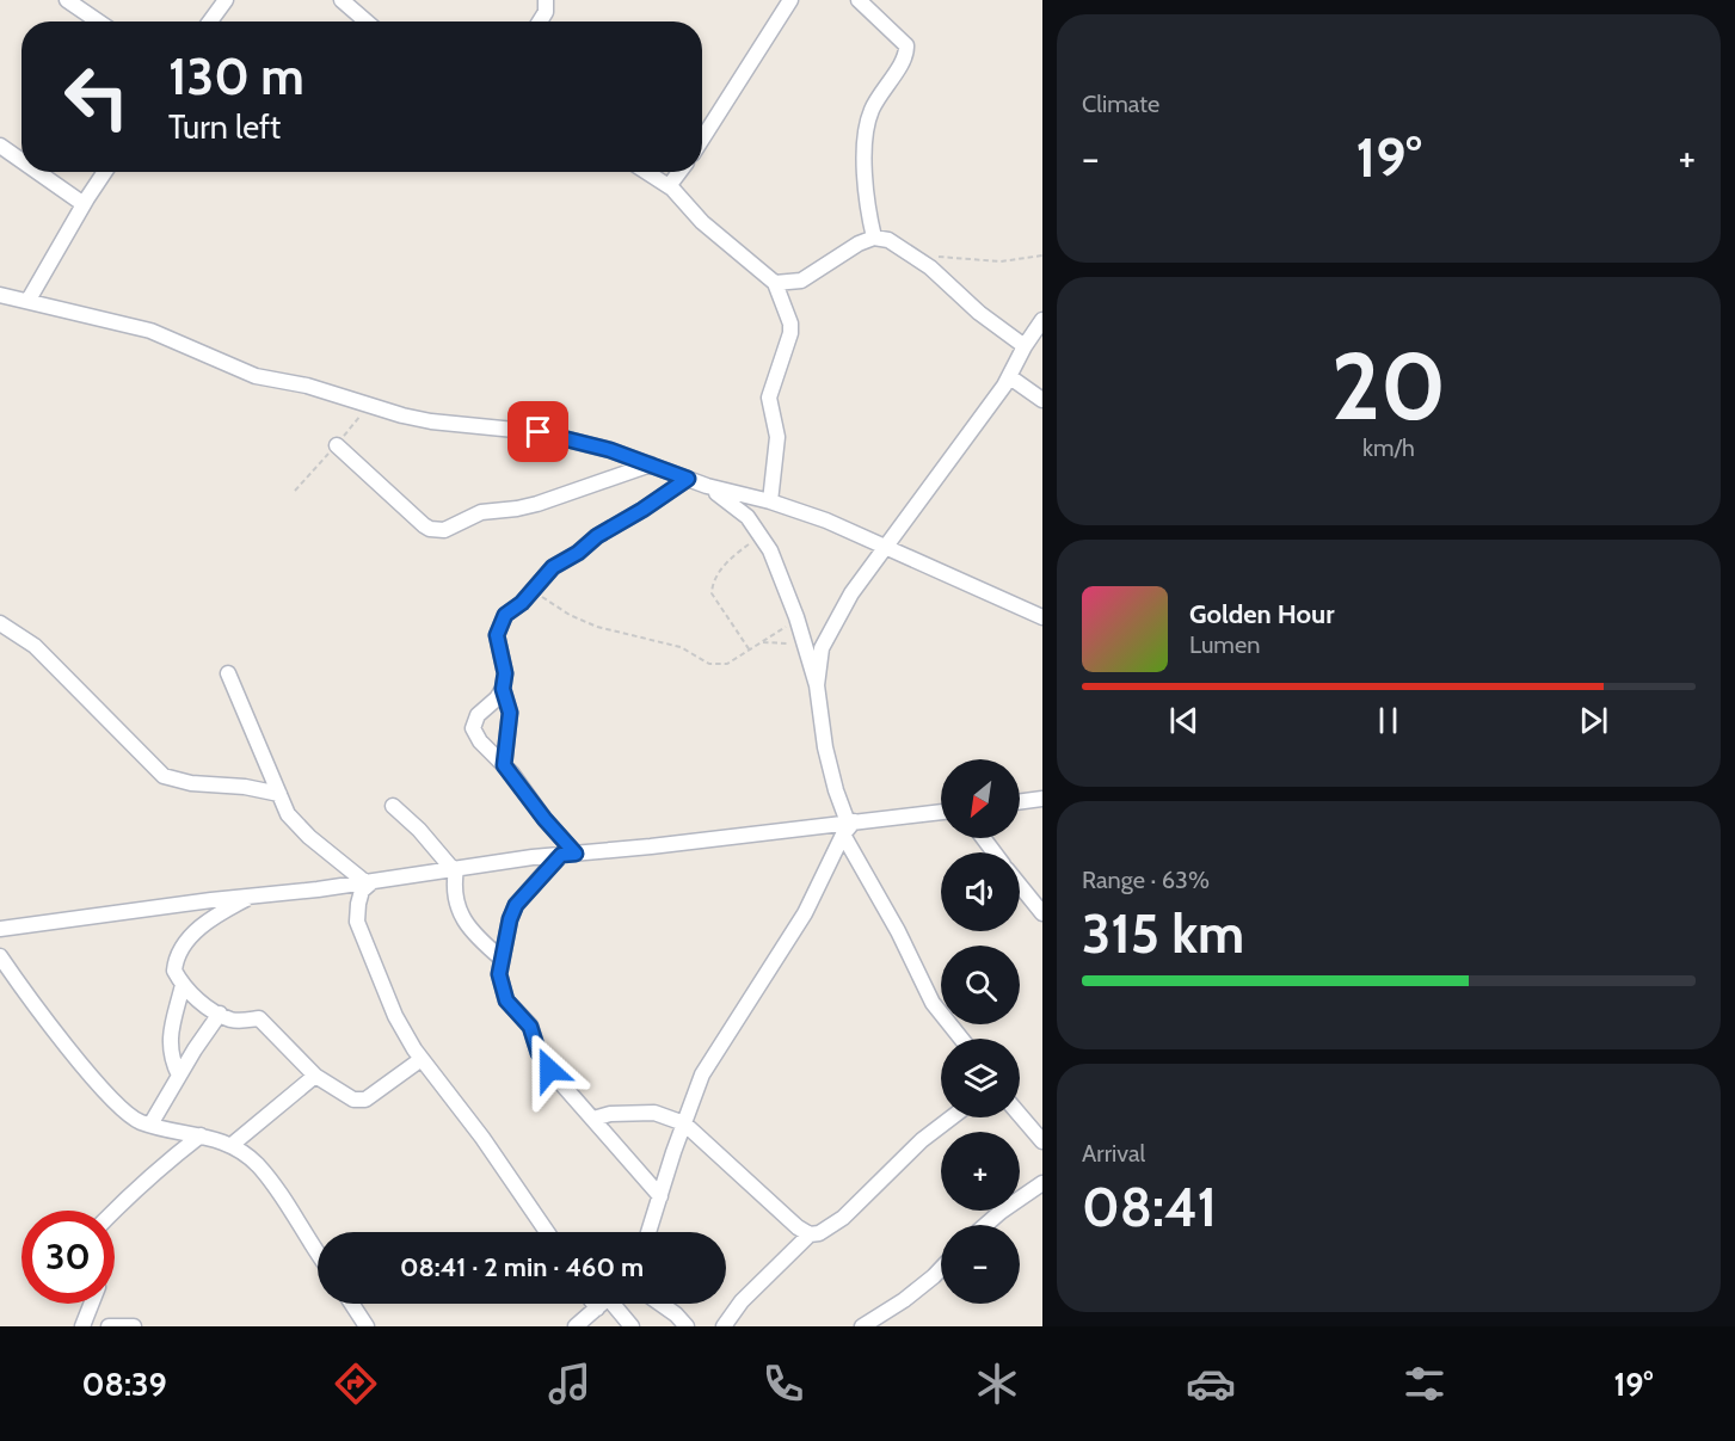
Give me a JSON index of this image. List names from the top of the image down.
{
  "north": "bottom left",
  "page": {
    "tile": [
      "Climate",
      ["20", "km/h"],
      ["Range · 63%", "315 km"],
      ["Arrival", "08:41"]
    ],
    "turn": ["130 m", "Turn left"],
    "heat": ["−", "19°", "+"],
    "song": ["Golden Hour", "Lumen"],
    "map_buttons": ["+", "−"],
    "limit": "30",
    "trip": "08:41 · 2 min · 460 m",
    "tabs": ["08:39", "19°"]
  }
}
